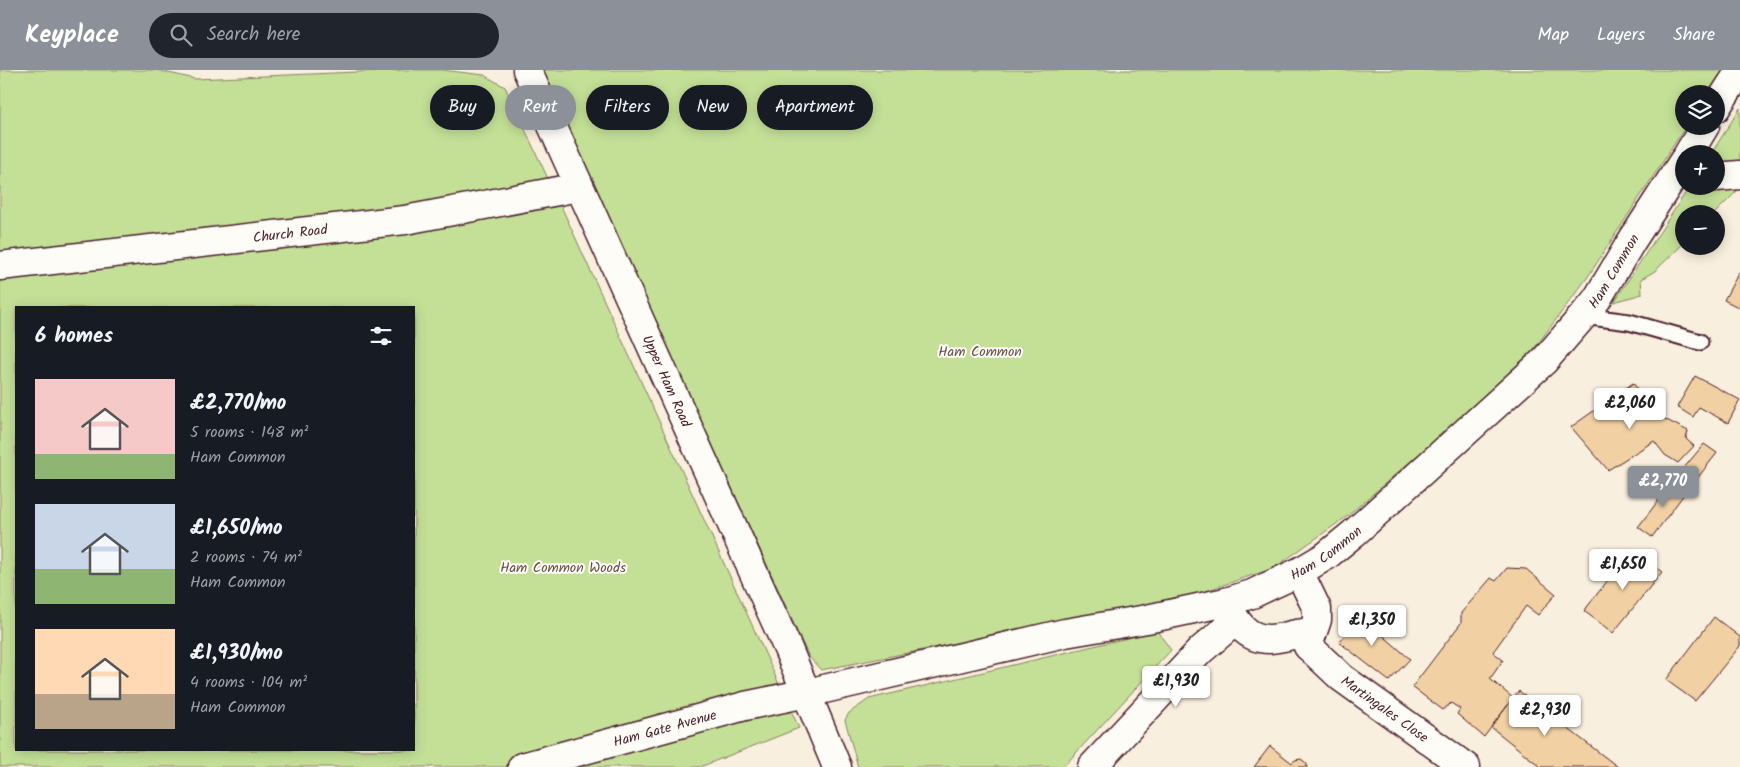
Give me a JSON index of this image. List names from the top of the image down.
{
  "streets": {
    "street": [
      "Church Road",
      "Ham Common",
      "Upper Ham Road",
      "Martingales Close",
      "Ham Gate Avenue"
    ]
  },
  "crossings": [
    ["Church Road", "Upper Ham Road"],
    ["Ham Common", "Upper Ham Road"],
    ["Ham Common", "Martingales Close"],
    ["Ham Common", "Ham Gate Avenue"],
    ["Upper Ham Road", "Ham Gate Avenue"]
  ],
  "parks": ["Ham Common", "Ham Common Woods"],
  "page": {
    "header": "Keyplace",
    "search": "Search here",
    "nav": ["Map", "Layers", "Share"],
    "map_buttons": ["+", "−"],
    "chip": [
      "Buy",
      "Rent",
      "Filters",
      "New",
      "Apartment"
    ],
    "heading": "6 homes",
    "list": [
      {
        "name": "£2,770/mo",
        "note": "5 rooms · 148 m² · Ham Common"
      },
      {
        "name": "£1,650/mo",
        "note": "2 rooms · 74 m² · Ham Common"
      },
      {
        "name": "£1,930/mo",
        "note": "4 rooms · 104 m² · Ham Common"
      }
    ],
    "price": [
      "£2,060",
      "£2,770",
      "£1,650",
      "£1,350",
      "£1,930",
      "£2,930"
    ]
  }
}
